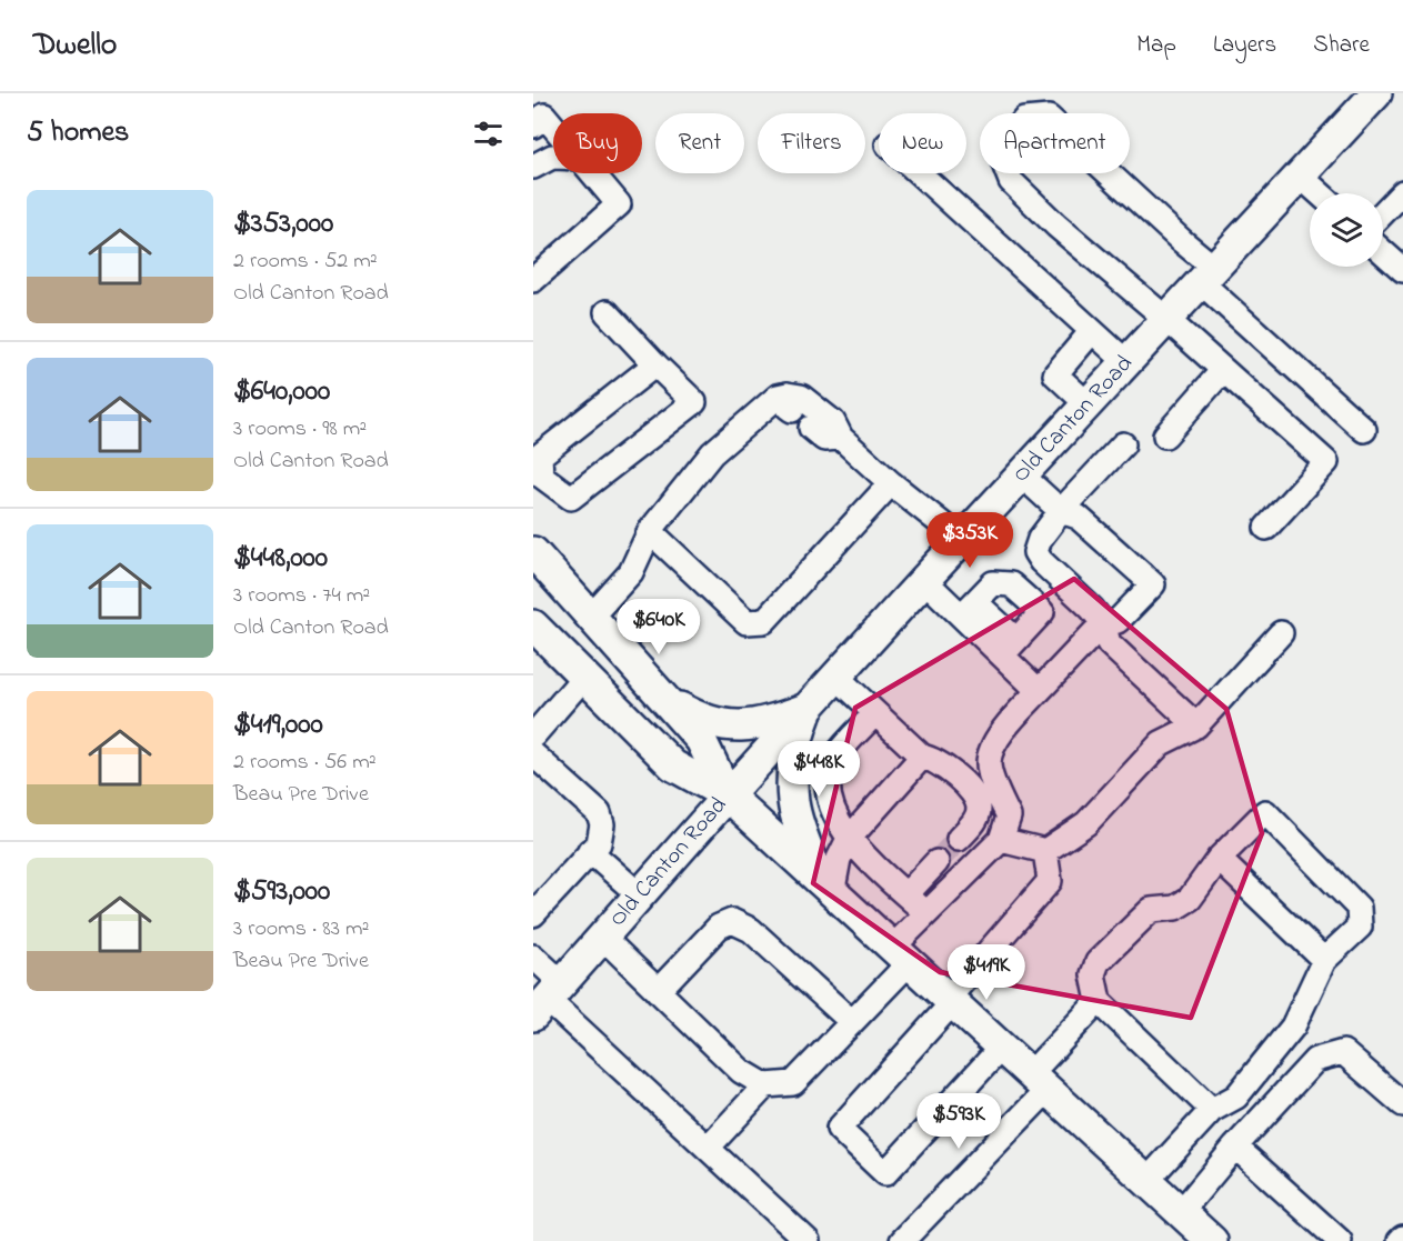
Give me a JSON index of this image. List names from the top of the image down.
{
  "streets": {
    "main road": ["Old Canton Road"]
  },
  "page": {
    "header": "Dwello",
    "nav": ["Map", "Layers", "Share"],
    "heading": "5 homes",
    "chip": [
      "Buy",
      "Rent",
      "Filters",
      "New",
      "Apartment"
    ],
    "list": [
      {
        "name": "$353,000",
        "note": "2 rooms · 52 m² · Old Canton Road"
      },
      {
        "name": "$640,000",
        "note": "3 rooms · 98 m² · Old Canton Road"
      },
      {
        "name": "$448,000",
        "note": "3 rooms · 74 m² · Old Canton Road"
      },
      {
        "name": "$419,000",
        "note": "2 rooms · 56 m² · Beau Pre Drive"
      },
      {
        "name": "$593,000",
        "note": "3 rooms · 83 m² · Beau Pre Drive"
      }
    ],
    "price": [
      "$353K",
      "$640K",
      "$448K",
      "$419K",
      "$593K"
    ]
  }
}
